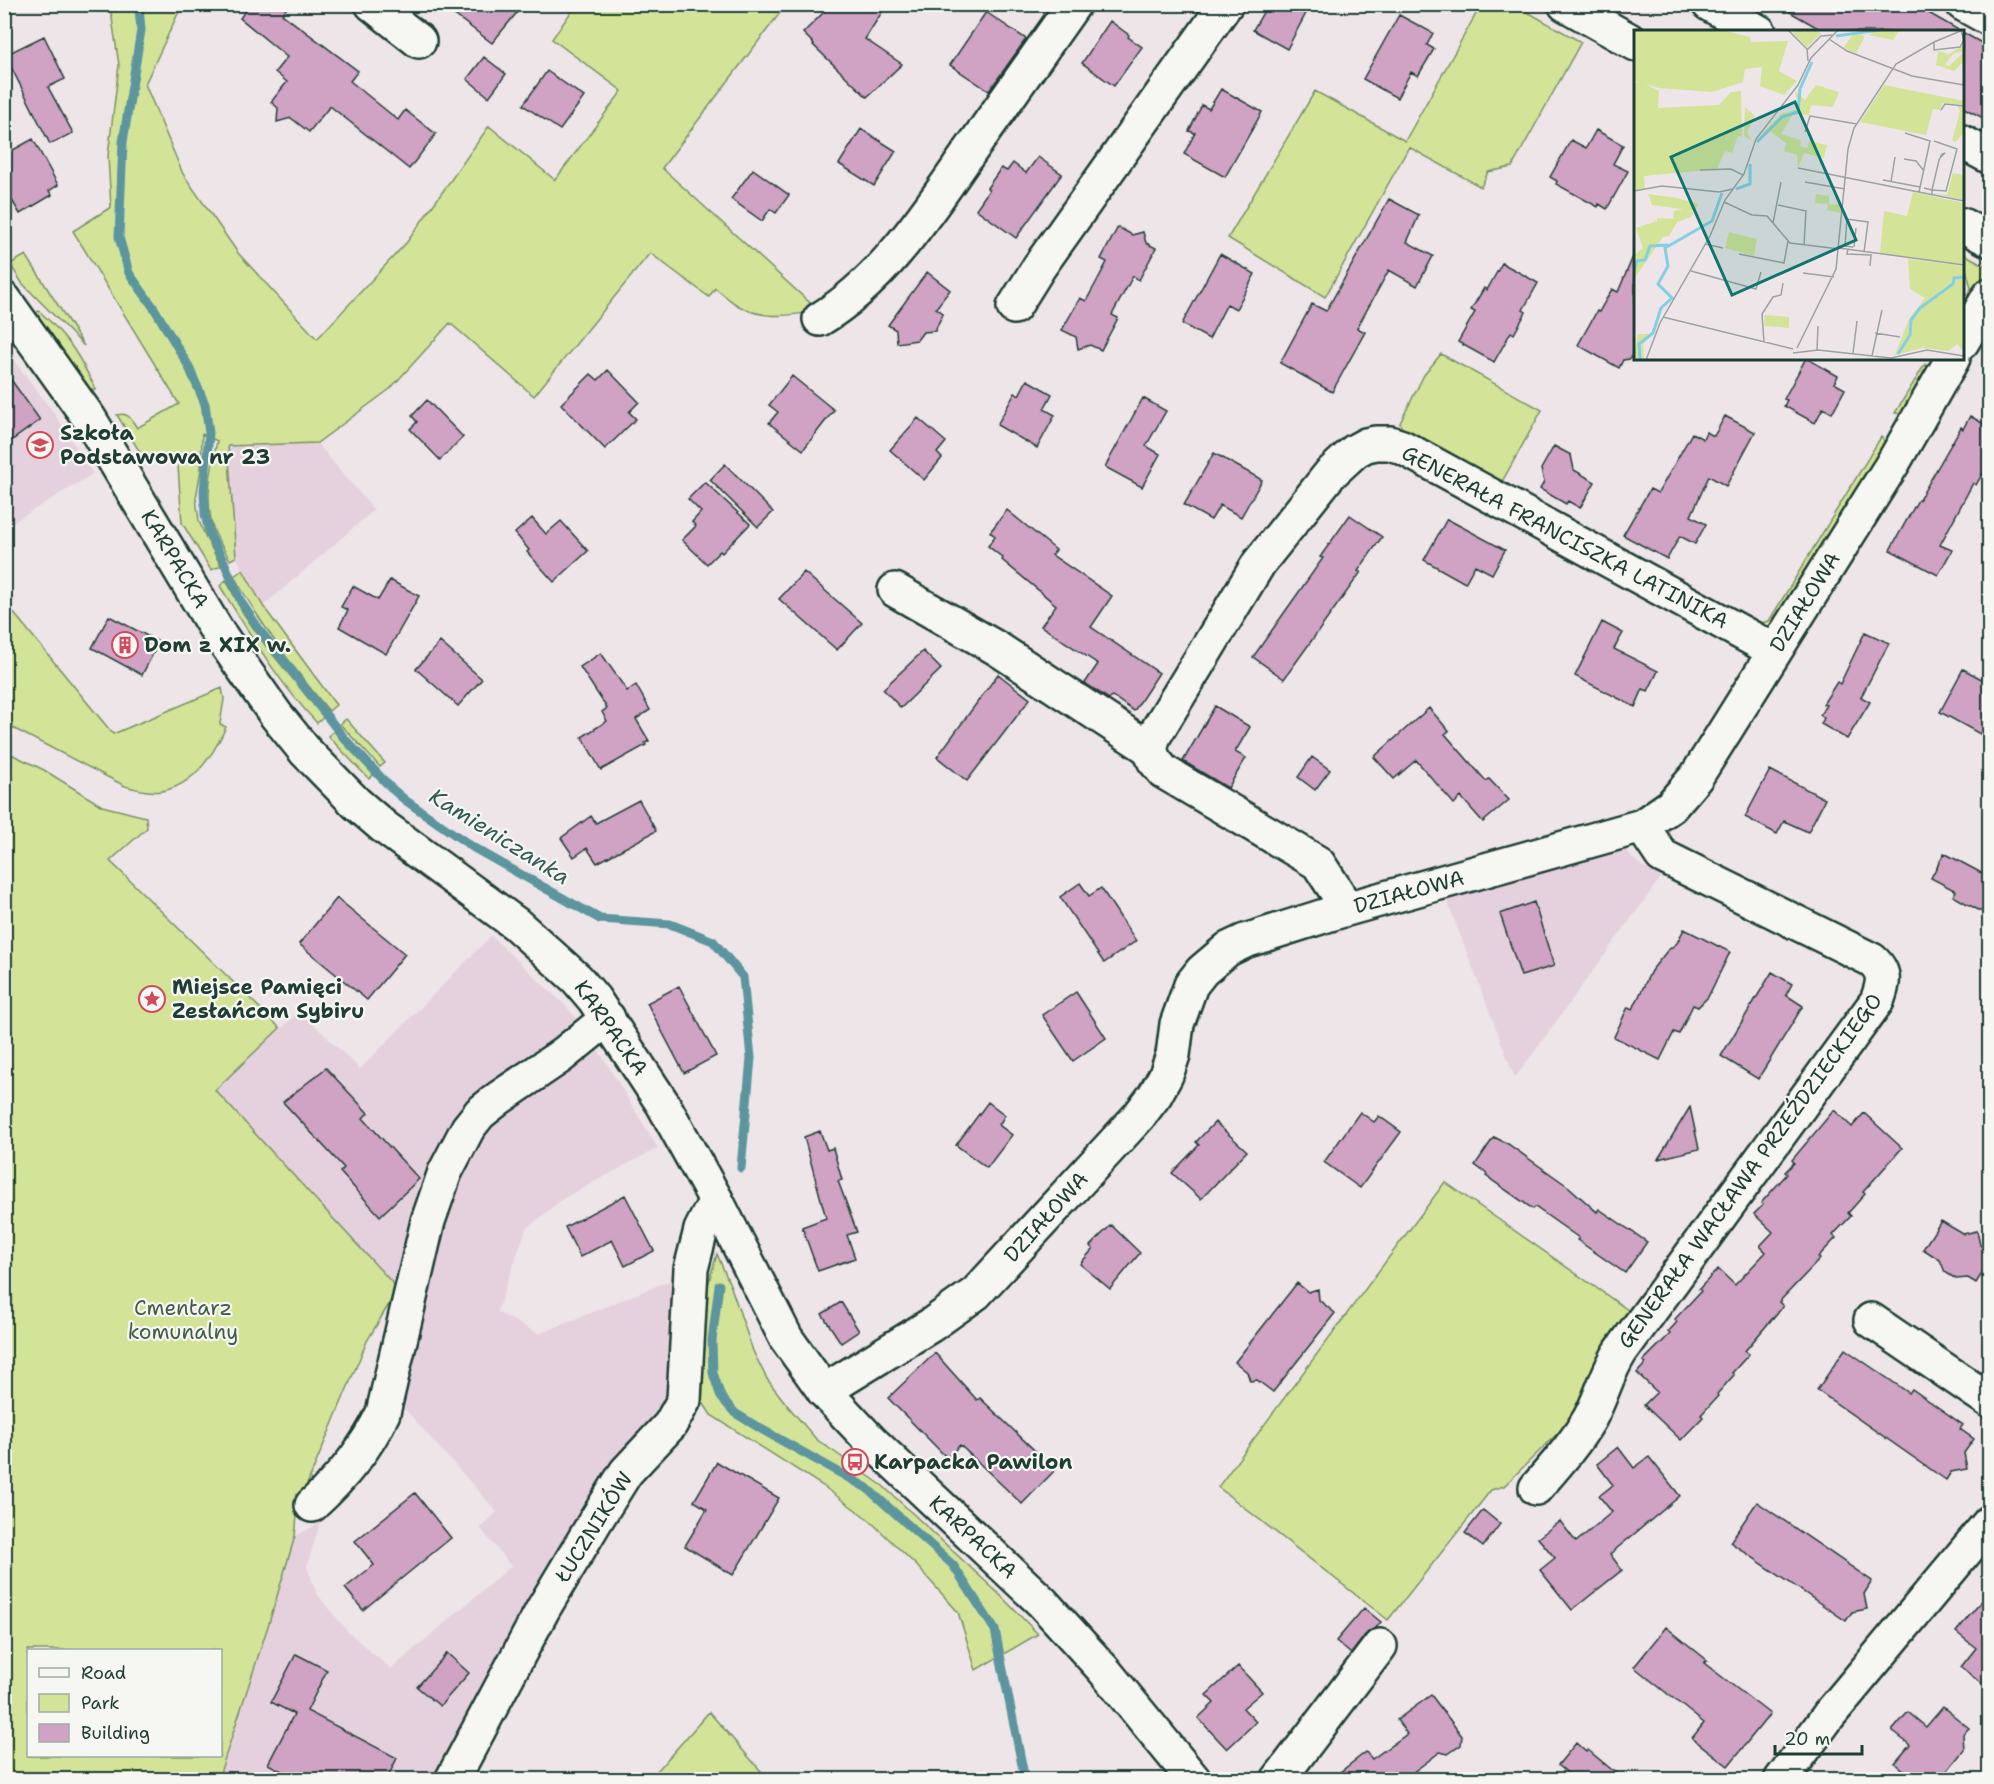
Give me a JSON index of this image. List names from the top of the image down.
{
  "streets": {
    "street": [
      "GENERAŁA FRANCISZKA LATINIKA",
      "KARPACKA",
      "DZIAŁOWA",
      "GENERAŁA WACŁAWA PRZEŹDZIECKIEGO",
      "ŁUCZNIKÓW"
    ]
  },
  "crossings": [
    ["GENERAŁA FRANCISZKA LATINIKA", "DZIAŁOWA"],
    ["KARPACKA", "DZIAŁOWA"],
    ["KARPACKA", "ŁUCZNIKÓW"],
    ["DZIAŁOWA", "GENERAŁA WACŁAWA PRZEŹDZIECKIEGO"]
  ],
  "water": ["Kamieniczanka"],
  "parks": ["Cmentarz komunalny"],
  "places": {
    "school or university": ["Szkoła Podstawowa nr 23"],
    "building": ["Dom z XIX w."],
    "place": ["Miejsce Pamięci Zesłańcom Sybiru"],
    "bus stop": ["Karpacka Pawilon"]
  },
  "legend": ["Road", "Park", "Building"],
  "scale_bar": "20 m"
}
